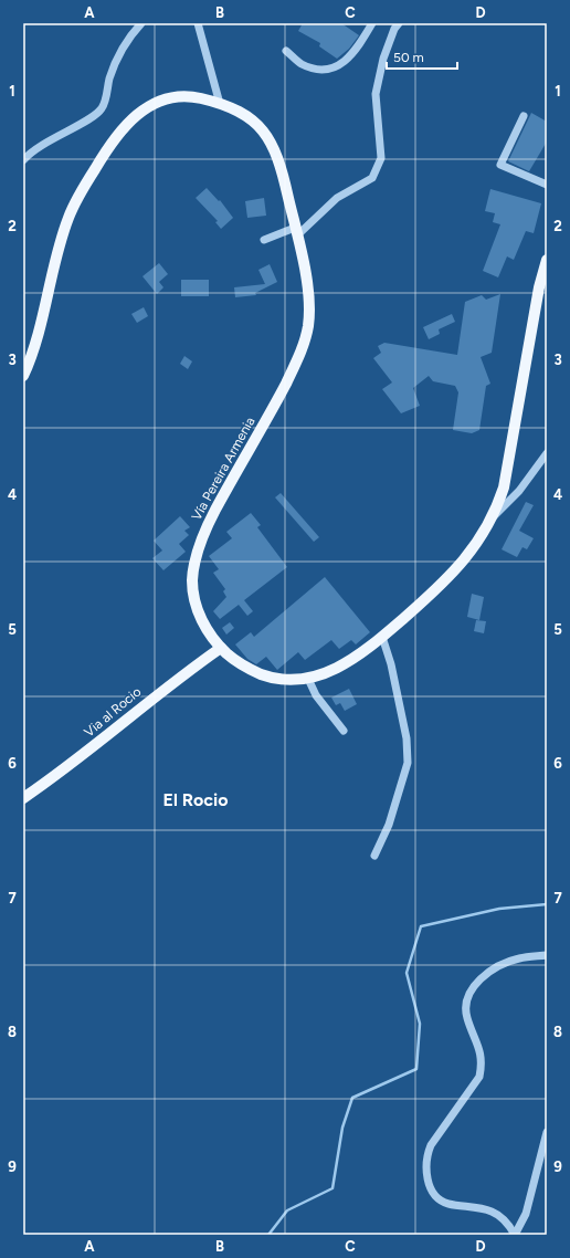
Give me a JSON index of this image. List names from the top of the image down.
{
  "streets": {
    "main road": ["Vía Pereira Armenia", "Via al Rocio"]
  },
  "crossings": [
    ["Vía Pereira Armenia", "Via al Rocio"]
  ],
  "districts": ["El Rocio"],
  "scale_bar": "50 m",
  "grid": {
    "columns": [
      "A",
      "B",
      "C",
      "D"
    ],
    "rows": [
      "1",
      "2",
      "3",
      "4",
      "5",
      "6",
      "7",
      "8",
      "9"
    ]
  }
}
